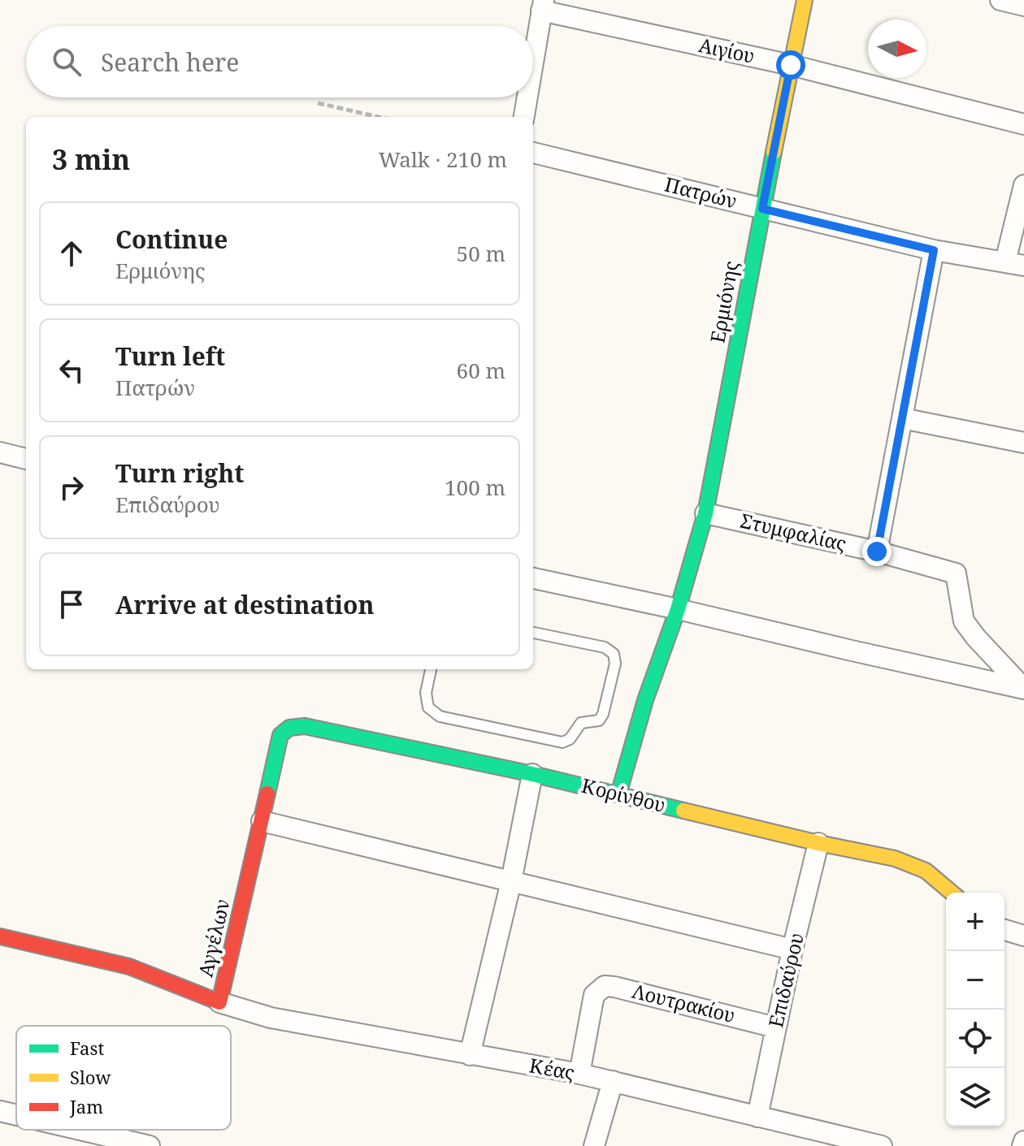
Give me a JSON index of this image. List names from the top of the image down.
{
  "streets": {
    "street": [
      "Αιγίου",
      "Πατρών",
      "Ερμιόνης",
      "Στυμφαλίας",
      "Κορίνθου",
      "Αγγέλων",
      "Επιδαύρου",
      "Λουτρακίου",
      "Κέας"
    ]
  },
  "crossings": [
    ["Αιγίου", "Ερμιόνης"],
    ["Πατρών", "Ερμιόνης"],
    ["Ερμιόνης", "Στυμφαλίας"],
    ["Ερμιόνης", "Κορίνθου"],
    ["Κορίνθου", "Αγγέλων"],
    ["Κορίνθου", "Επιδαύρου"],
    ["Αγγέλων", "Κέας"],
    ["Επιδαύρου", "Λουτρακίου"],
    ["Επιδαύρου", "Κέας"],
    ["Λουτρακίου", "Κέας"]
  ],
  "legend": ["Fast", "Slow", "Jam"],
  "north": "right",
  "page": {
    "search": "Search here",
    "heading": ["3 min", "Walk · 210 m"],
    "list": [
      ["Continue", "Ερμιόνης", "50 m"],
      ["Turn left", "Πατρών", "60 m"],
      ["Turn right", "Επιδαύρου", "100 m"],
      "Arrive at destination"
    ],
    "map_buttons": ["+", "−"]
  }
}
